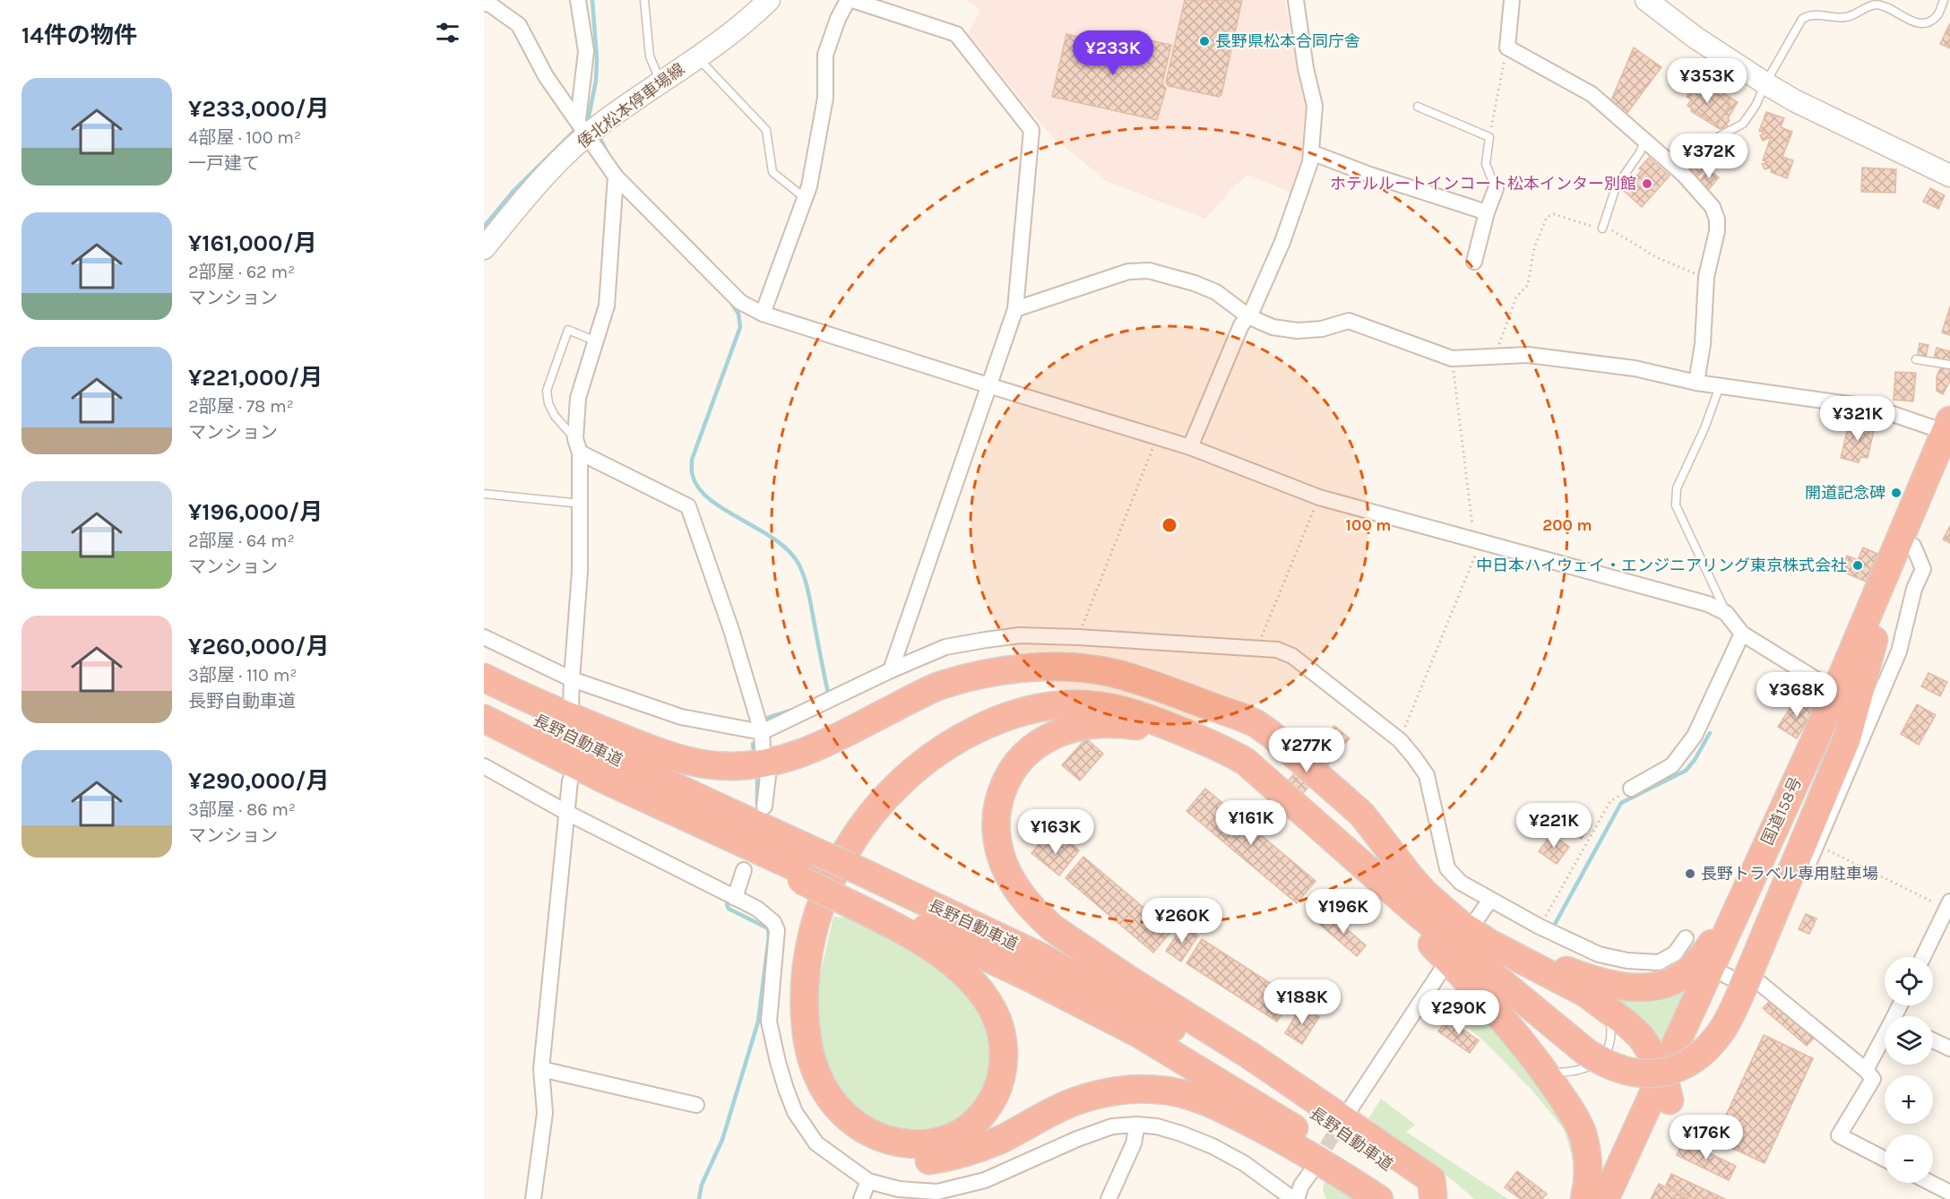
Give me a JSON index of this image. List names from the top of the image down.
{
  "streets": {
    "highway": ["長野自動車道", "国道158号"],
    "main road": ["倭北松本停車場線"]
  },
  "places": [
    "長野県松本合同庁舎",
    "ホテルルートインコート松本インター別館",
    "開道記念碑",
    "中日本ハイウェイ・エンジニアリング東京株式会社",
    "長野トラベル専用駐車場"
  ],
  "page": {
    "heading": "14件の物件",
    "price": [
      "¥233K",
      "¥353K",
      "¥372K",
      "¥321K",
      "¥368K",
      "¥277K",
      "¥161K",
      "¥221K",
      "¥163K",
      "¥196K",
      "¥260K",
      "¥188K",
      "¥290K",
      "¥176K"
    ],
    "list": [
      {
        "name": "¥233,000/月",
        "note": "4部屋 · 100 m² · 一戸建て"
      },
      {
        "name": "¥161,000/月",
        "note": "2部屋 · 62 m² · マンション"
      },
      {
        "name": "¥221,000/月",
        "note": "2部屋 · 78 m² · マンション"
      },
      {
        "name": "¥196,000/月",
        "note": "2部屋 · 64 m² · マンション"
      },
      {
        "name": "¥260,000/月",
        "note": "3部屋 · 110 m² · 長野自動車道"
      },
      {
        "name": "¥290,000/月",
        "note": "3部屋 · 86 m² · マンション"
      }
    ],
    "map_buttons": ["+", "−"]
  },
  "rings": ["100 m", "200 m"]
}
